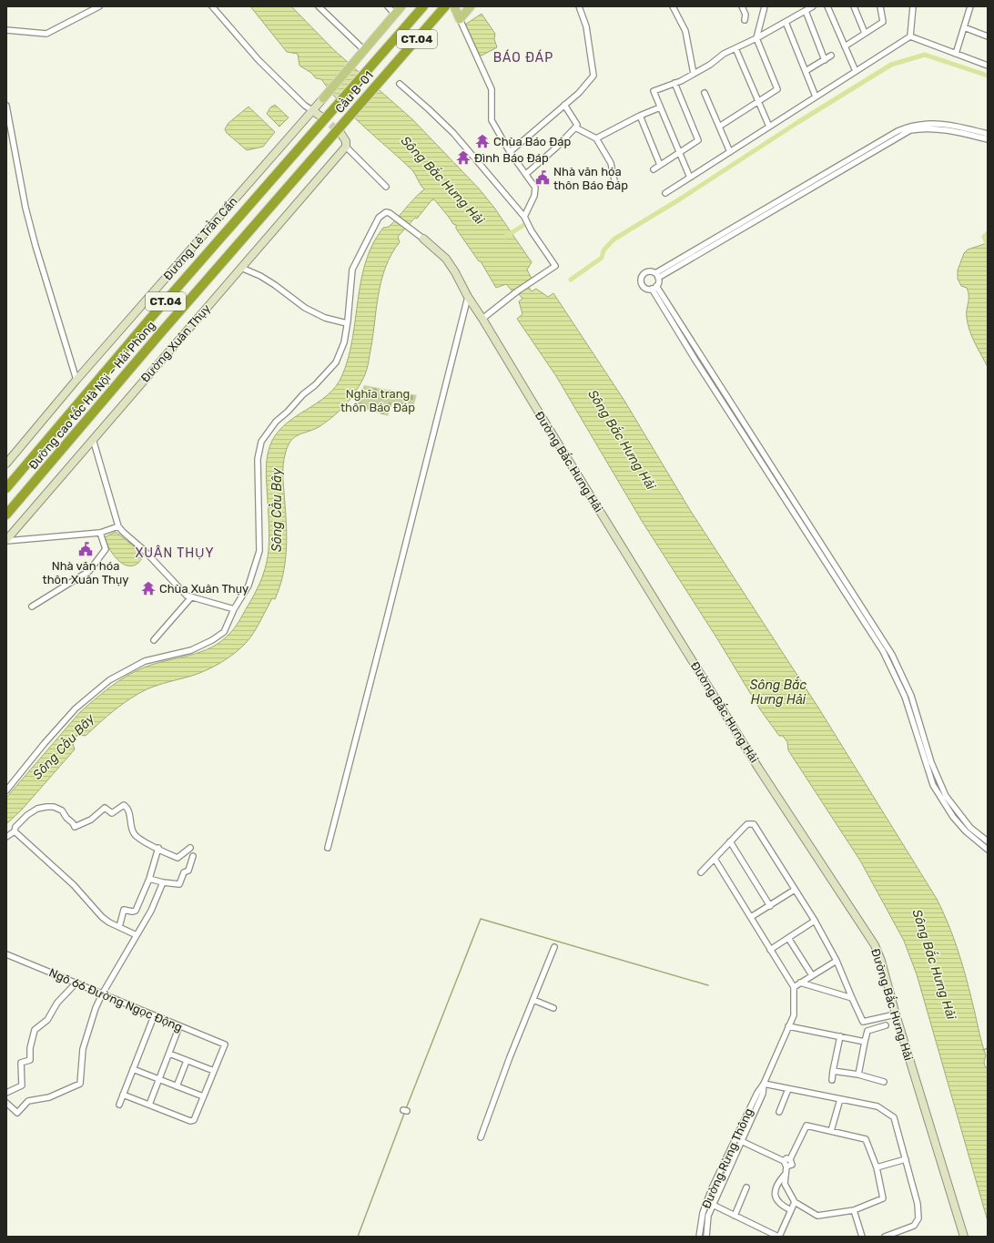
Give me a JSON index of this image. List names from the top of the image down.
{
  "streets": {
    "highway": ["CT.04", "Cầu B-01", "Đường cao tốc Hà Nội – Hải Phòng"],
    "street": [
      "Đường Lê Trần Cẩn",
      "Đường Xuân Thụy",
      "Đường Bắc Hưng Hải",
      "Ngõ 66 Đường Ngọc Động",
      "Đường Rừng Thông"
    ]
  },
  "crossings": [
    ["Cầu B-01", "Đường cao tốc Hà Nội – Hải Phòng"]
  ],
  "districts": ["BÁO ĐÁP", "XUÂN THỤY"],
  "water": ["Sông Bắc Hưng Hải", "Sông Cầu Bây"],
  "parks": ["Nghĩa trang thôn Báo Đáp"],
  "places": {
    "temple": ["Chùa Báo Đáp", "Đình Báo Đáp", "Chùa Xuân Thụy"],
    "public building": ["Nhà văn hóa thôn Báo Đáp", "Nhà văn hóa thôn Xuân Thụy"]
  }
}
